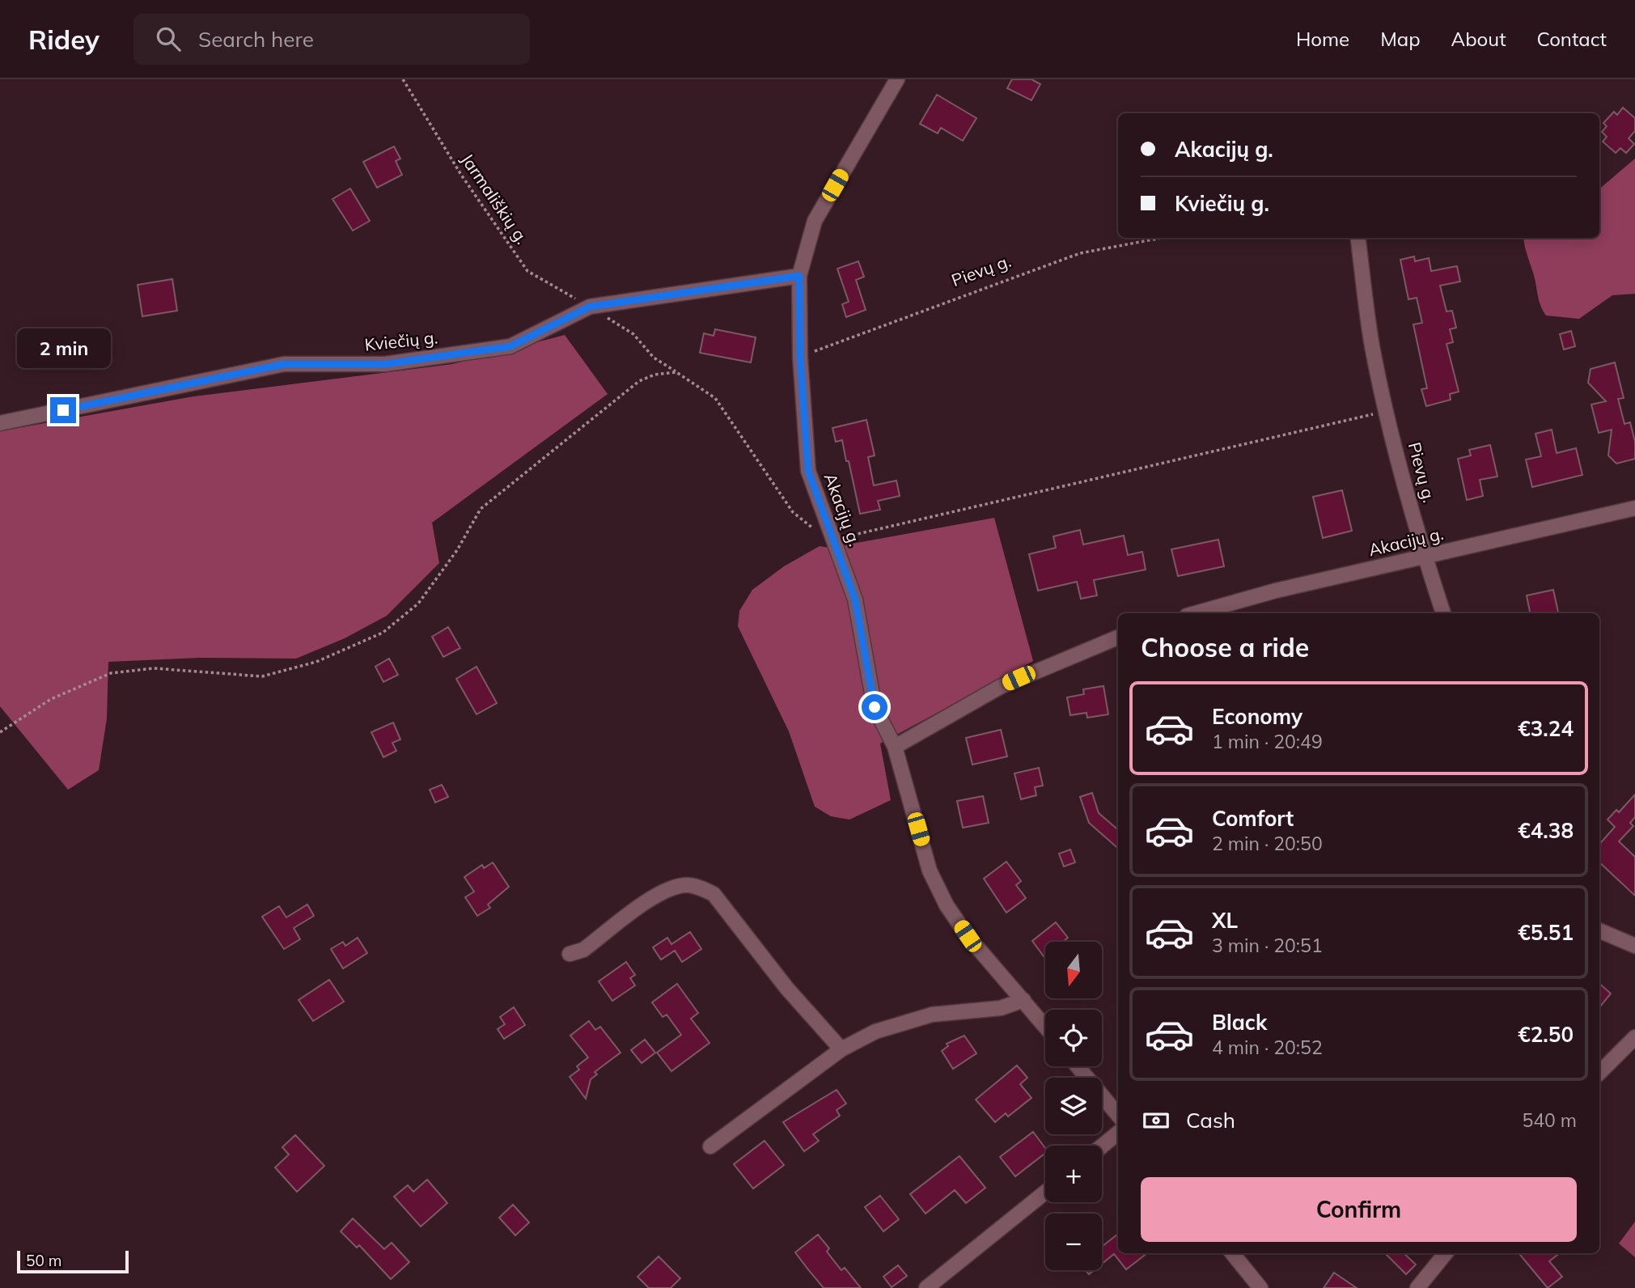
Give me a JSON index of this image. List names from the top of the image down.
{
  "streets": {
    "street": ["Pievų g.", "Kviečių g.", "Akacijų g."],
    "path": ["Jarmališkių g."]
  },
  "crossings": [
    ["Jarmališkių g.", "Kviečių g."],
    ["Jarmališkių g.", "Akacijų g."],
    ["Pievų g.", "Akacijų g."],
    ["Kviečių g.", "Akacijų g."]
  ],
  "scale_bar": "50 m",
  "north": "bottom",
  "page": {
    "header": "Ridey",
    "search": "Search here",
    "nav": [
      "Home",
      "Map",
      "About",
      "Contact"
    ],
    "banner": ["Akacijų g.", "Kviečių g."],
    "bubble": "2 min",
    "heading": "Choose a ride",
    "list": [
      {
        "name": "Economy",
        "note": "1 min · 20:49",
        "value": "€3.24"
      },
      {
        "name": "Comfort",
        "note": "2 min · 20:50",
        "value": "€4.38"
      },
      {
        "name": "XL",
        "note": "3 min · 20:51",
        "value": "€5.51"
      },
      {
        "name": "Black",
        "note": "4 min · 20:52",
        "value": "€2.50"
      }
    ],
    "map_buttons": ["+", "−"],
    "pay": ["Cash", "540 m"],
    "buttons": "Confirm",
    "scale": "50 m"
  }
}
